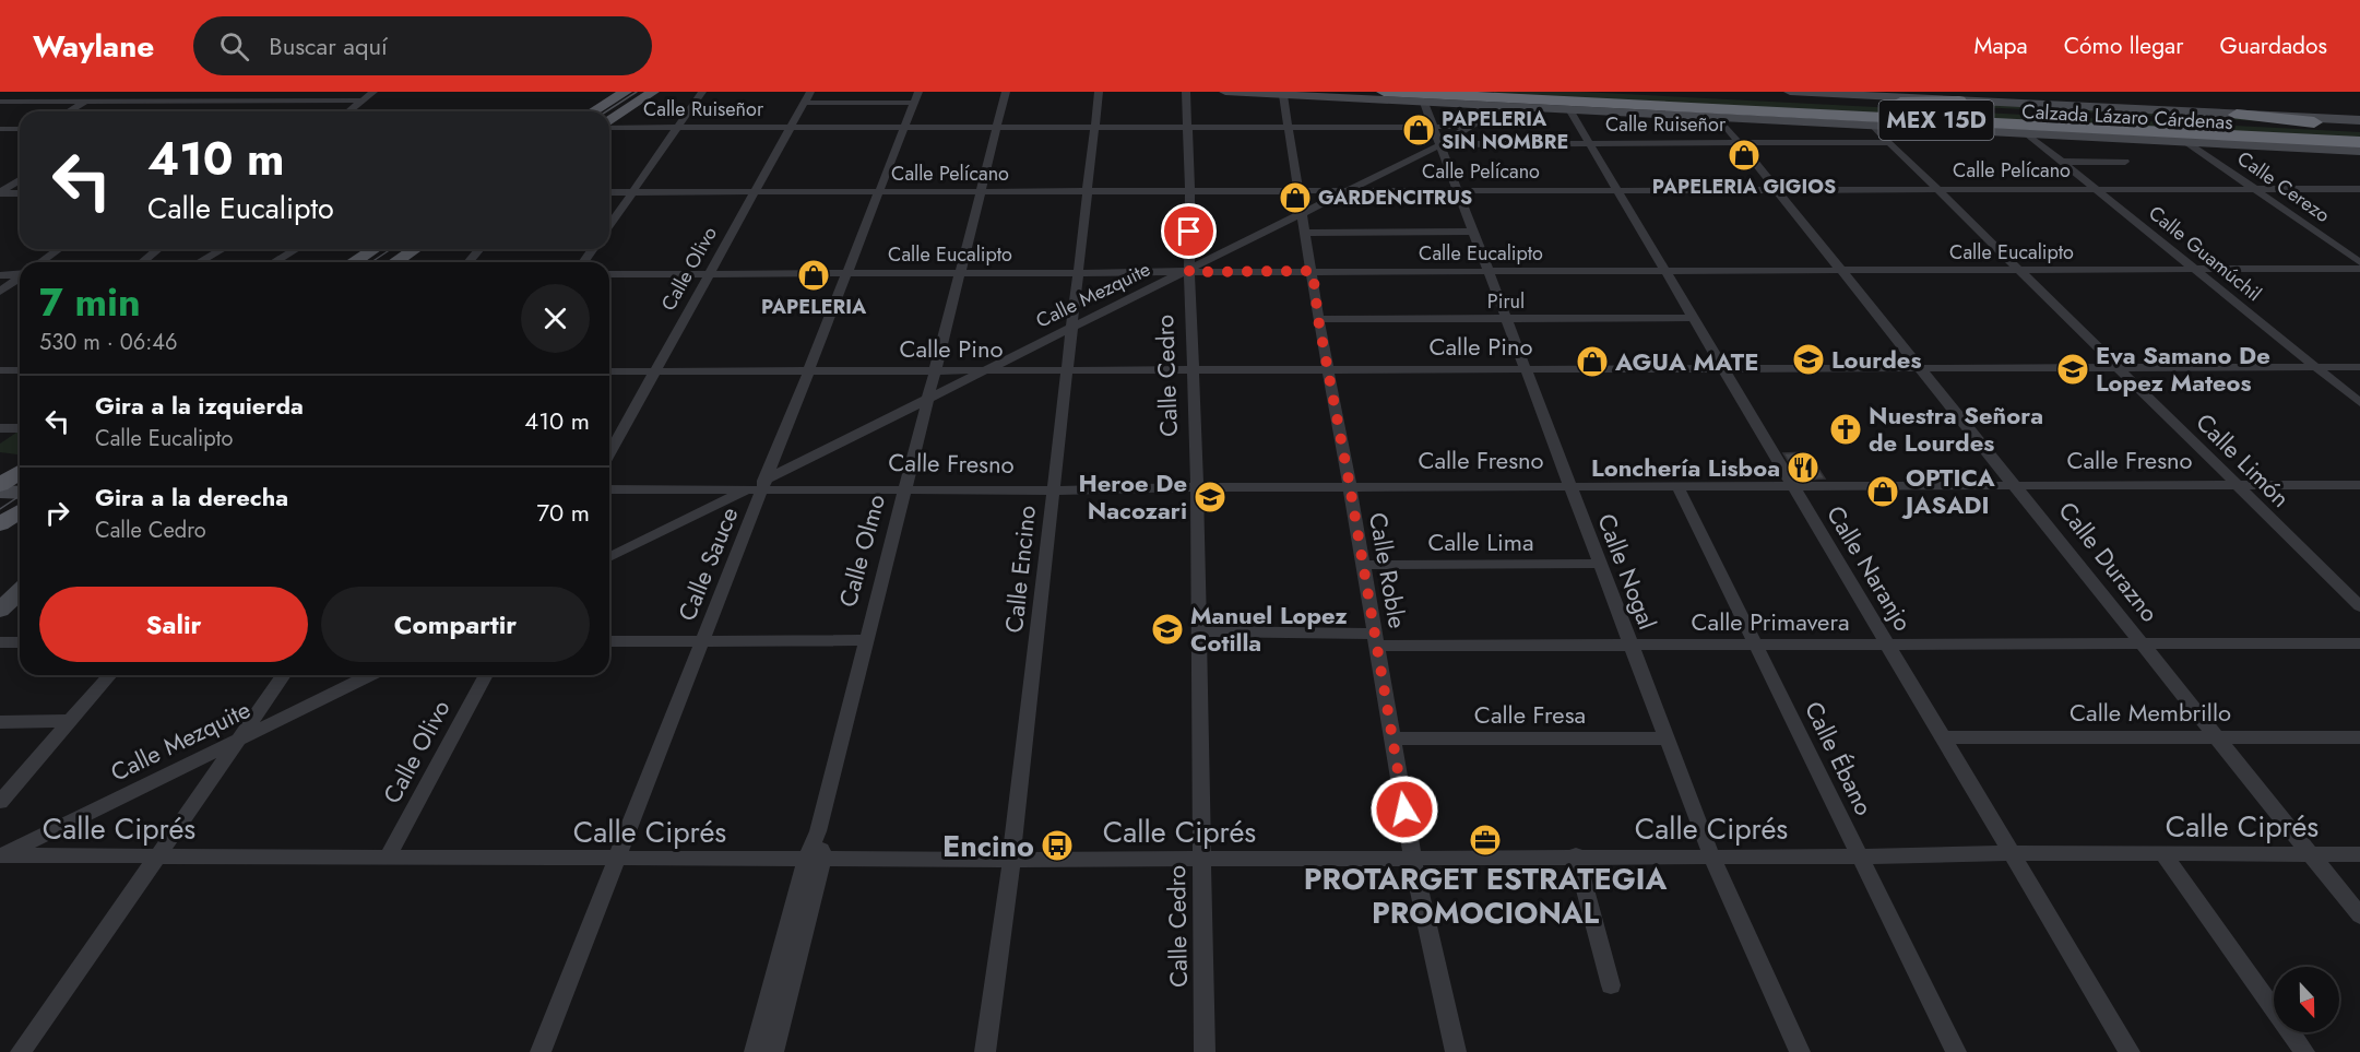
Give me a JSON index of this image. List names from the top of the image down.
{
  "streets": {
    "highway": ["Calzada Lázaro Cárdenas", "MEX 15D"],
    "street": [
      "Calle Ruiseñor",
      "Calle Pelícano",
      "Calle Cerezo",
      "Calle Eucalipto",
      "Calle Guamúchil",
      "Calle Olivo",
      "Calle Mezquite",
      "Pirul",
      "Calle Pino",
      "Calle Cedro",
      "Calle Fresno",
      "Calle Limón",
      "Calle Lima",
      "Calle Olmo",
      "Calle Durazno",
      "Calle Sauce",
      "Calle Naranjo",
      "Calle Encino",
      "Calle Roble",
      "Calle Nogal",
      "Calle Primavera",
      "Calle Membrillo",
      "Calle Fresa",
      "Calle Ébano",
      "Calle Ciprés"
    ]
  },
  "crossings": [
    ["Calle Ruiseñor", "Calle Olivo"],
    ["Calle Ruiseñor", "Calle Mezquite"],
    ["Calle Ruiseñor", "Calle Cedro"],
    ["Calle Ruiseñor", "Calle Limón"],
    ["Calle Ruiseñor", "Calle Olmo"],
    ["Calle Ruiseñor", "Calle Durazno"],
    ["Calle Ruiseñor", "Calle Sauce"],
    ["Calle Ruiseñor", "Calle Naranjo"],
    ["Calle Ruiseñor", "Calle Encino"],
    ["Calle Ruiseñor", "Calle Roble"],
    ["Calle Ruiseñor", "Calle Nogal"],
    ["Calzada Lázaro Cárdenas", "Calle Cerezo"],
    ["Calzada Lázaro Cárdenas", "Calle Guamúchil"],
    ["Calzada Lázaro Cárdenas", "Calle Limón"],
    ["Calzada Lázaro Cárdenas", "Calle Durazno"],
    ["Calzada Lázaro Cárdenas", "Calle Naranjo"],
    ["Calzada Lázaro Cárdenas", "Calle Roble"],
    ["Calzada Lázaro Cárdenas", "Calle Nogal"],
    ["Calle Pelícano", "Calle Cerezo"],
    ["Calle Pelícano", "Calle Guamúchil"],
    ["Calle Pelícano", "Calle Olivo"],
    ["Calle Pelícano", "Calle Mezquite"],
    ["Calle Pelícano", "Calle Cedro"],
    ["Calle Pelícano", "Calle Limón"],
    ["Calle Pelícano", "Calle Olmo"],
    ["Calle Pelícano", "Calle Durazno"],
    ["Calle Pelícano", "Calle Sauce"],
    ["Calle Pelícano", "Calle Naranjo"],
    ["Calle Pelícano", "Calle Encino"],
    ["Calle Pelícano", "Calle Roble"],
    ["Calle Pelícano", "Calle Nogal"],
    ["Calle Eucalipto", "Calle Guamúchil"],
    ["Calle Eucalipto", "Calle Olivo"],
    ["Calle Eucalipto", "Calle Mezquite"],
    ["Calle Eucalipto", "Calle Cedro"],
    ["Calle Eucalipto", "Calle Limón"],
    ["Calle Eucalipto", "Calle Olmo"],
    ["Calle Eucalipto", "Calle Durazno"],
    ["Calle Eucalipto", "Calle Sauce"],
    ["Calle Eucalipto", "Calle Naranjo"],
    ["Calle Eucalipto", "Calle Encino"],
    ["Calle Eucalipto", "Calle Roble"],
    ["Calle Eucalipto", "Calle Nogal"],
    ["Calle Guamúchil", "Calle Pino"],
    ["Calle Olivo", "Calle Pino"],
    ["Calle Olivo", "Calle Ciprés"],
    ["Calle Mezquite", "Calle Pino"],
    ["Calle Mezquite", "Calle Cedro"],
    ["Calle Mezquite", "Calle Fresno"],
    ["Calle Mezquite", "Calle Olmo"],
    ["Calle Mezquite", "Calle Sauce"],
    ["Calle Mezquite", "Calle Encino"],
    ["Calle Mezquite", "Calle Roble"],
    ["Calle Mezquite", "Calle Nogal"],
    ["Calle Mezquite", "Calle Ciprés"],
    ["Pirul", "Calle Naranjo"],
    ["Pirul", "Calle Roble"],
    ["Pirul", "Calle Nogal"],
    ["Calle Pino", "Calle Cedro"],
    ["Calle Pino", "Calle Limón"],
    ["Calle Pino", "Calle Olmo"],
    ["Calle Pino", "Calle Durazno"],
    ["Calle Pino", "Calle Sauce"],
    ["Calle Pino", "Calle Naranjo"],
    ["Calle Pino", "Calle Encino"],
    ["Calle Pino", "Calle Roble"],
    ["Calle Pino", "Calle Nogal"],
    ["Calle Cedro", "Calle Fresno"],
    ["Calle Cedro", "Calle Primavera"],
    ["Calle Cedro", "Calle Ciprés"],
    ["Calle Fresno", "Calle Limón"],
    ["Calle Fresno", "Calle Olmo"],
    ["Calle Fresno", "Calle Durazno"],
    ["Calle Fresno", "Calle Sauce"],
    ["Calle Fresno", "Calle Naranjo"],
    ["Calle Fresno", "Calle Encino"],
    ["Calle Fresno", "Calle Roble"],
    ["Calle Fresno", "Calle Nogal"],
    ["Calle Fresno", "Calle Ébano"],
    ["Calle Lima", "Calle Roble"],
    ["Calle Lima", "Calle Nogal"],
    ["Calle Olmo", "Calle Ciprés"],
    ["Calle Durazno", "Calle Primavera"],
    ["Calle Durazno", "Calle Membrillo"],
    ["Calle Durazno", "Calle Ciprés"],
    ["Calle Sauce", "Calle Ciprés"],
    ["Calle Naranjo", "Calle Primavera"],
    ["Calle Naranjo", "Calle Membrillo"],
    ["Calle Naranjo", "Calle Ciprés"],
    ["Calle Encino", "Calle Ciprés"],
    ["Calle Roble", "Calle Primavera"],
    ["Calle Roble", "Calle Fresa"],
    ["Calle Roble", "Calle Ciprés"],
    ["Calle Nogal", "Calle Primavera"],
    ["Calle Nogal", "Calle Fresa"],
    ["Calle Nogal", "Calle Ciprés"],
    ["Calle Primavera", "Calle Ébano"],
    ["Calle Ébano", "Calle Ciprés"]
  ],
  "places": {
    "shop": [
      "PAPELERIA SIN NOMBRE",
      "PAPELERIA GIGIOS",
      "GARDENCITRUS",
      "PAPELERIA",
      "AGUA MATE",
      "OPTICA JASADI"
    ],
    "school or university": [
      "Lourdes",
      "Eva Samano De Lopez Mateos",
      "Heroe De Nacozari",
      "Manuel Lopez Cotilla"
    ],
    "church": ["Nuestra Señora de Lourdes"],
    "restaurant": ["Lonchería Lisboa"],
    "office": ["PROTARGET ESTRATEGIA PROMOCIONAL"],
    "bus stop": ["Encino"]
  },
  "north": "bottom",
  "page": {
    "header": "Waylane",
    "search": "Buscar aquí",
    "nav": ["Mapa", "Cómo llegar", "Guardados"],
    "turn": ["410 m", "Calle Eucalipto"],
    "heading": ["7 min", "530 m · 06:46"],
    "list": [
      {
        "name": "Gira a la izquierda",
        "note": "Calle Eucalipto",
        "value": "410 m"
      },
      {
        "name": "Gira a la derecha",
        "note": "Calle Cedro",
        "value": "70 m"
      }
    ],
    "buttons": ["Salir", "Compartir"]
  }
}
